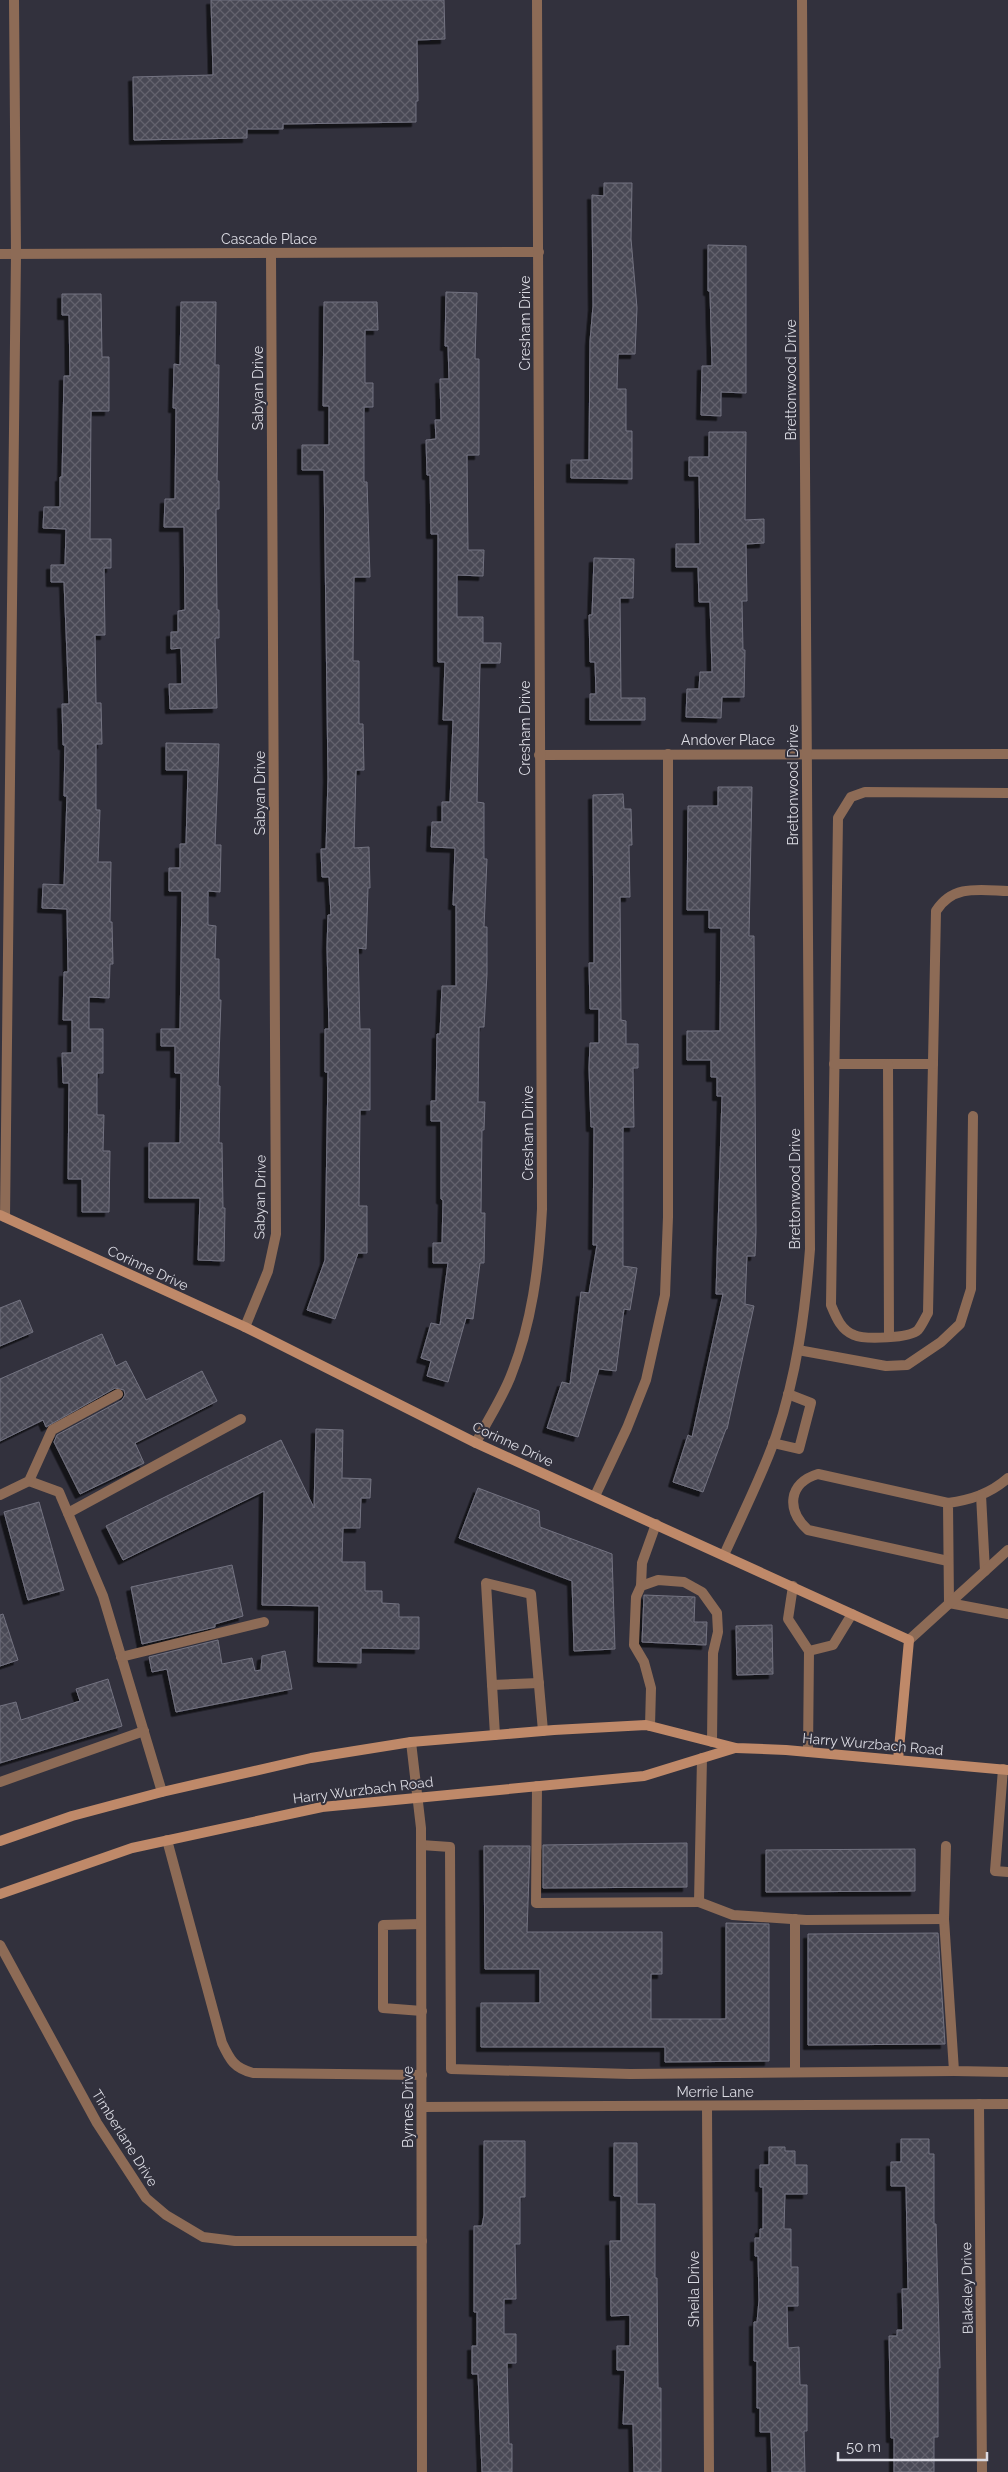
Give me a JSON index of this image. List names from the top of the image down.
{
  "streets": {
    "main road": ["Corinne Drive", "Harry Wurzbach Road"],
    "street": [
      "Cascade Place",
      "Cresham Drive",
      "Brettonwood Drive",
      "Sabyan Drive",
      "Andover Place",
      "Merrie Lane",
      "Byrnes Drive",
      "Timberlane Drive",
      "Blakeley Drive",
      "Sheila Drive"
    ]
  },
  "crossings": [
    ["Cascade Place", "Cresham Drive"],
    ["Cascade Place", "Sabyan Drive"],
    ["Cresham Drive", "Andover Place"],
    ["Cresham Drive", "Corinne Drive"],
    ["Brettonwood Drive", "Andover Place"],
    ["Brettonwood Drive", "Corinne Drive"],
    ["Sabyan Drive", "Corinne Drive"],
    ["Harry Wurzbach Road", "Byrnes Drive"],
    ["Merrie Lane", "Byrnes Drive"],
    ["Merrie Lane", "Blakeley Drive"],
    ["Merrie Lane", "Sheila Drive"],
    ["Byrnes Drive", "Timberlane Drive"]
  ],
  "scale_bar": "50 m"
}
